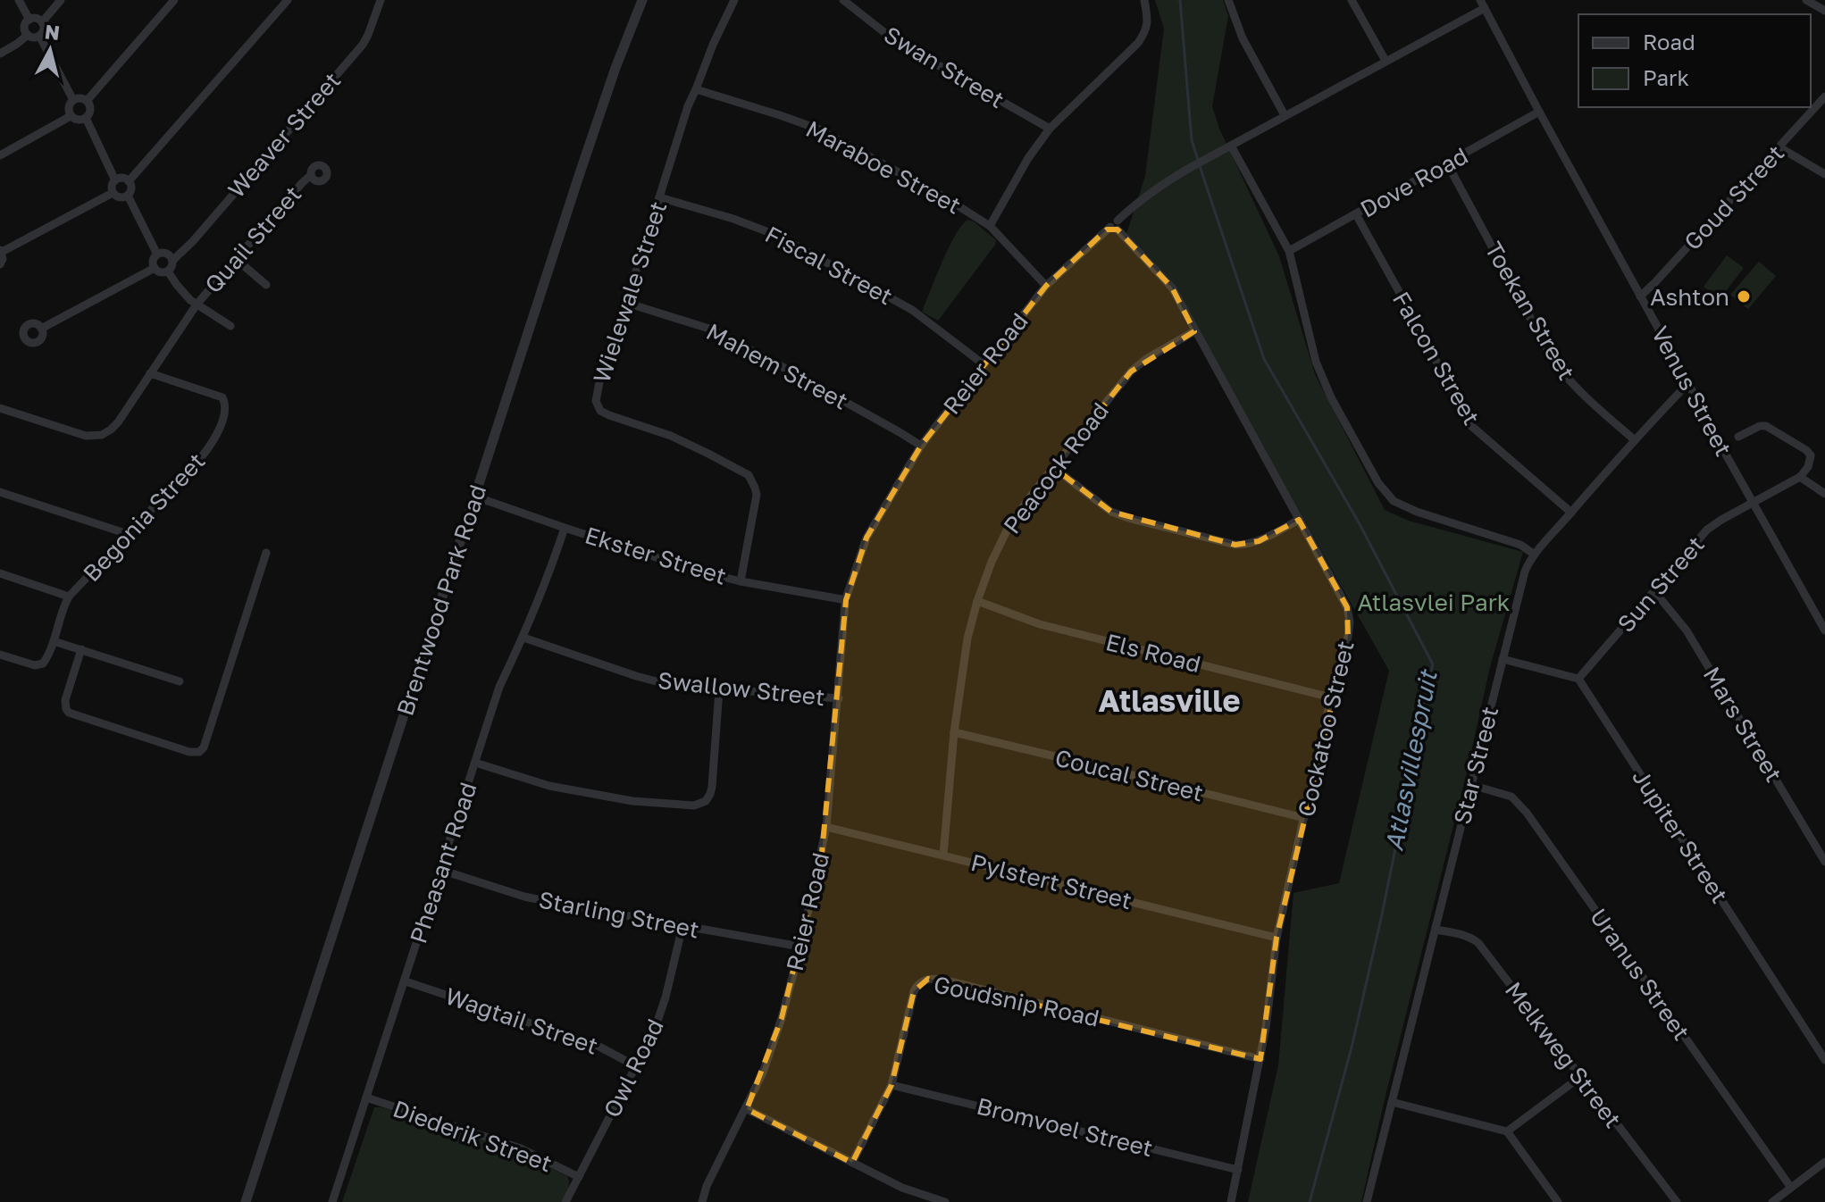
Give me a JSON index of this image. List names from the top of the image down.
{
  "streets": {
    "street": [
      "Swan Street",
      "Weaver Street",
      "Maraboe Street",
      "Dove Road",
      "Goud Street",
      "Quail Street",
      "Fiscal Street",
      "Wielewale Street",
      "Toekan Street",
      "Falcon Street",
      "Reier Road",
      "Mahem Street",
      "Venus Street",
      "Peacock Road",
      "Begonia Street",
      "Ekster Street",
      "Sun Street",
      "Brentwood Park Road",
      "Els Road",
      "Swallow Street",
      "Mars Street",
      "Cockatoo Street",
      "Star Street",
      "Coucal Street",
      "Jupiter Street",
      "Pheasant Road",
      "Pylstert Street",
      "Starling Street",
      "Uranus Street",
      "Goudsnip Road",
      "Wagtail Street",
      "Melkweg Street",
      "Owl Road",
      "Bromvoel Street",
      "Diederik Street"
    ]
  },
  "crossings": [
    ["Maraboe Street", "Wielewale Street"],
    ["Maraboe Street", "Reier Road"],
    ["Dove Road", "Toekan Street"],
    ["Dove Road", "Falcon Street"],
    ["Dove Road", "Venus Street"],
    ["Goud Street", "Venus Street"],
    ["Quail Street", "Begonia Street"],
    ["Fiscal Street", "Wielewale Street"],
    ["Fiscal Street", "Reier Road"],
    ["Wielewale Street", "Mahem Street"],
    ["Wielewale Street", "Ekster Street"],
    ["Toekan Street", "Star Street"],
    ["Falcon Street", "Star Street"],
    ["Reier Road", "Mahem Street"],
    ["Reier Road", "Venus Street"],
    ["Reier Road", "Ekster Street"],
    ["Reier Road", "Swallow Street"],
    ["Reier Road", "Cockatoo Street"],
    ["Reier Road", "Pylstert Street"],
    ["Reier Road", "Starling Street"],
    ["Venus Street", "Sun Street"],
    ["Venus Street", "Star Street"],
    ["Peacock Road", "Els Road"],
    ["Peacock Road", "Cockatoo Street"],
    ["Peacock Road", "Coucal Street"],
    ["Peacock Road", "Pylstert Street"],
    ["Ekster Street", "Brentwood Park Road"],
    ["Ekster Street", "Pheasant Road"],
    ["Sun Street", "Mars Street"],
    ["Sun Street", "Jupiter Street"],
    ["Els Road", "Cockatoo Street"],
    ["Swallow Street", "Pheasant Road"],
    ["Cockatoo Street", "Coucal Street"],
    ["Cockatoo Street", "Pylstert Street"],
    ["Cockatoo Street", "Goudsnip Road"],
    ["Cockatoo Street", "Bromvoel Street"],
    ["Star Street", "Uranus Street"],
    ["Star Street", "Melkweg Street"],
    ["Pheasant Road", "Starling Street"],
    ["Pheasant Road", "Wagtail Street"],
    ["Pheasant Road", "Diederik Street"],
    ["Starling Street", "Owl Road"],
    ["Goudsnip Road", "Bromvoel Street"],
    ["Wagtail Street", "Owl Road"],
    ["Owl Road", "Diederik Street"]
  ],
  "districts": ["Atlasville"],
  "water": ["Atlasvillespruit"],
  "parks": ["Atlasvlei Park"],
  "places": ["Ashton"],
  "legend": ["Road", "Park"],
  "north": "top"
}
